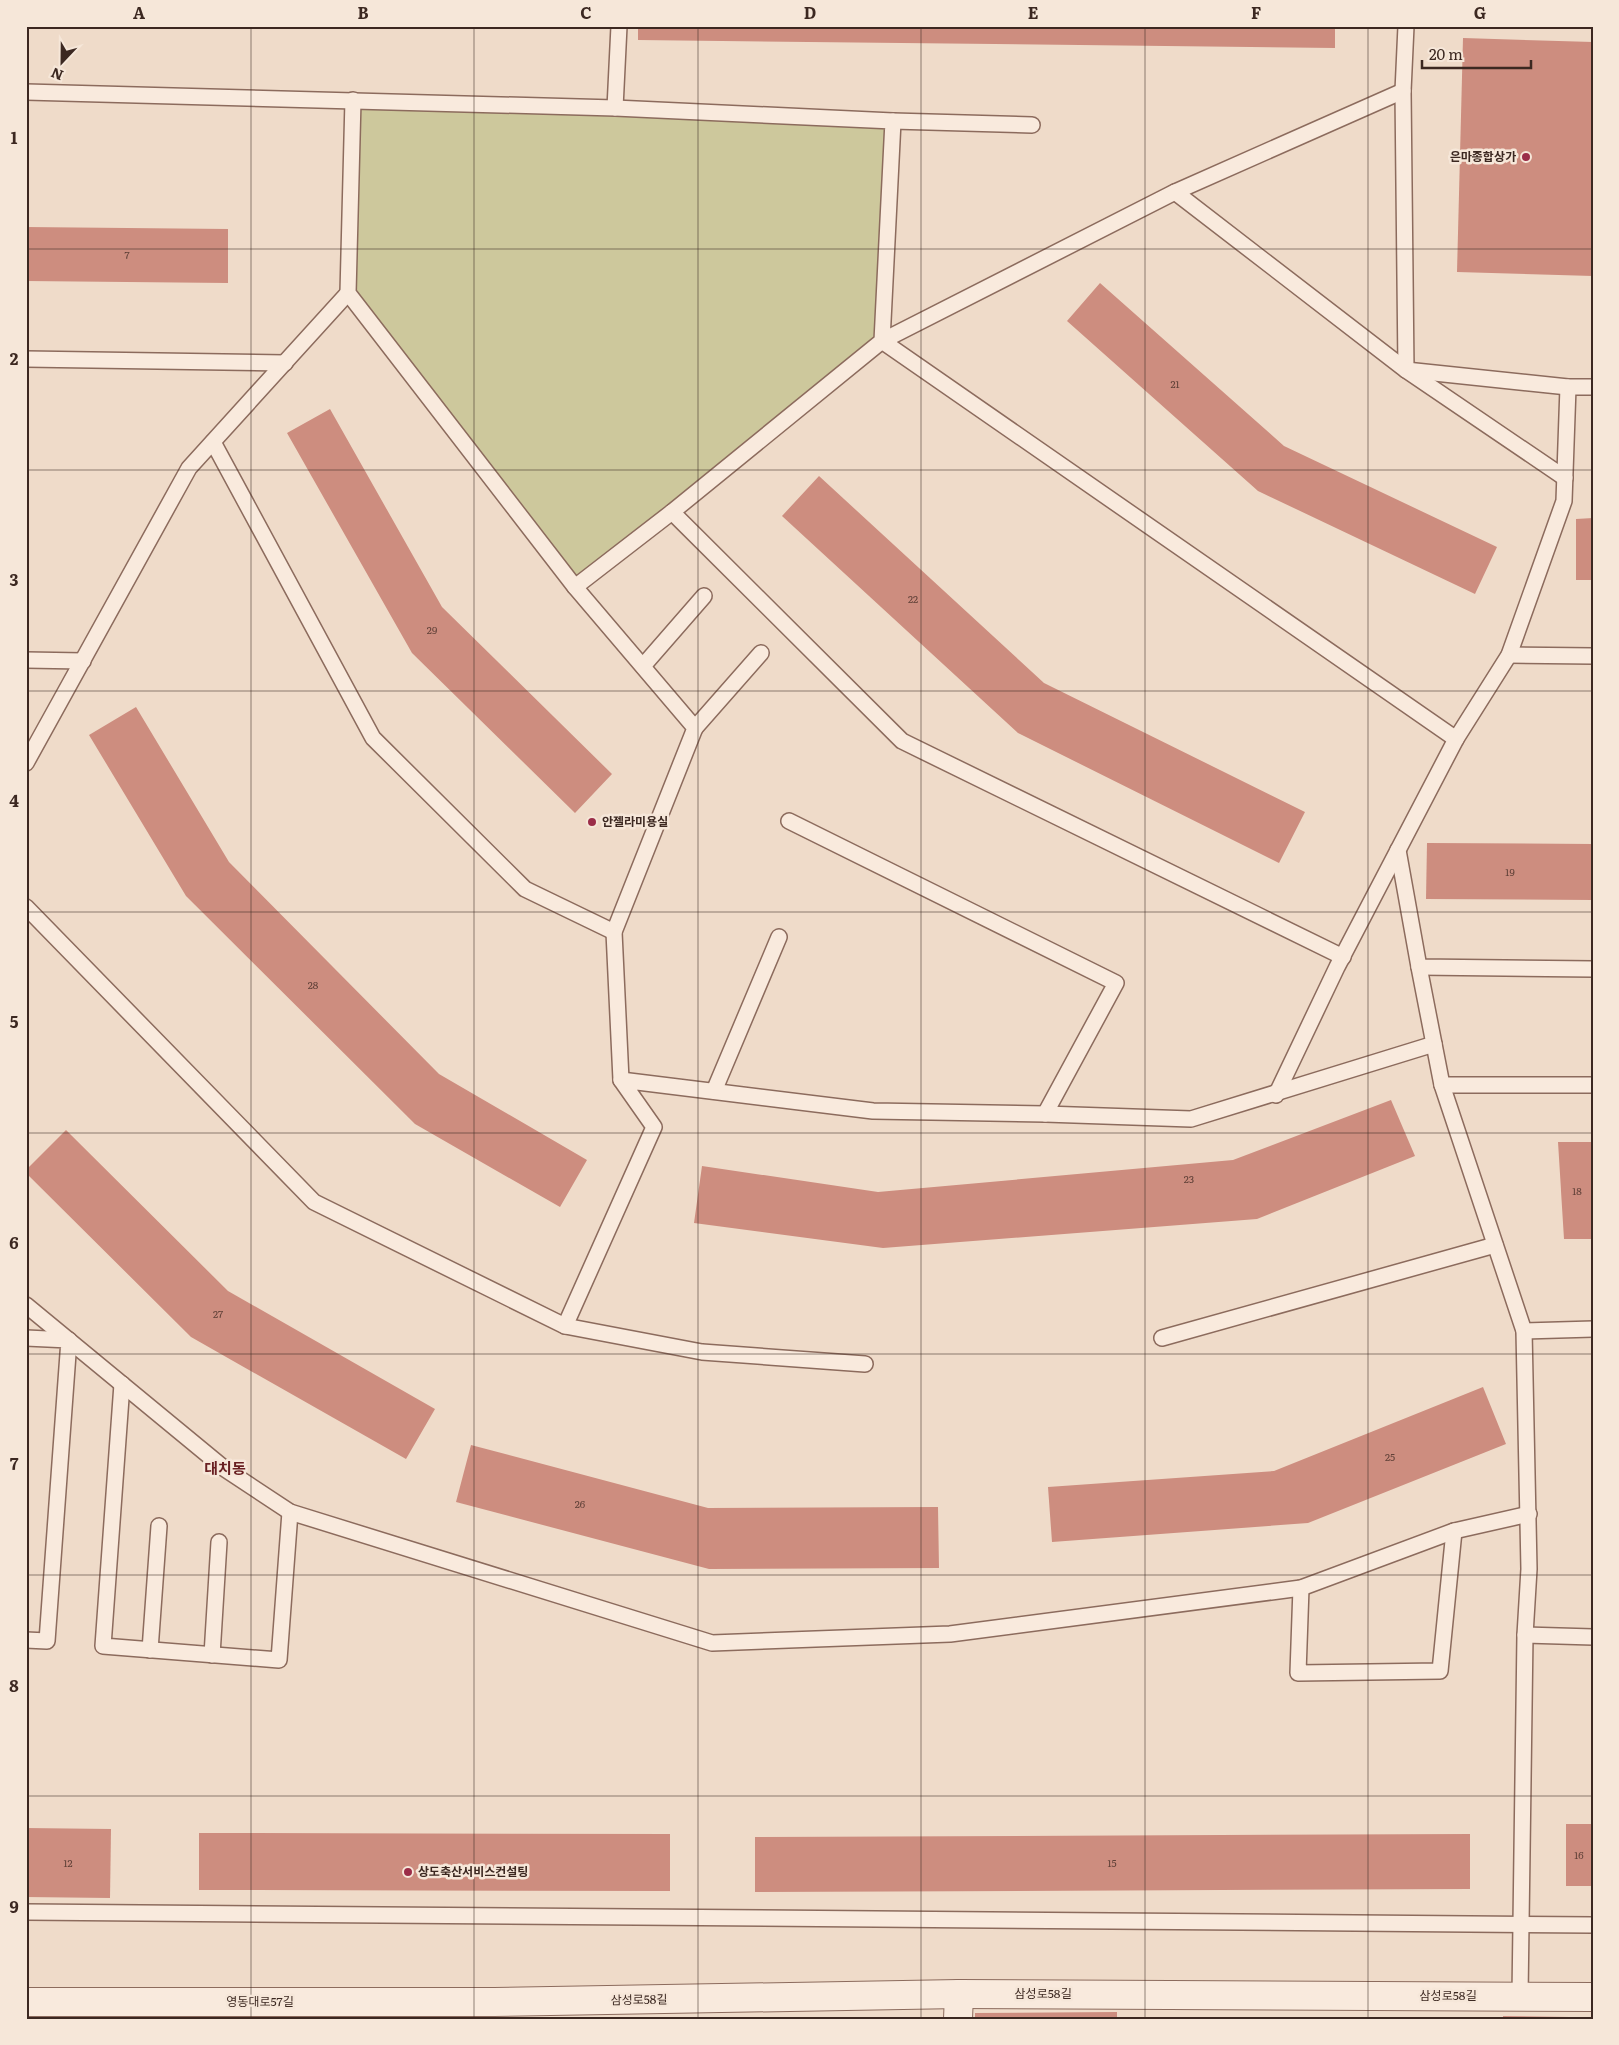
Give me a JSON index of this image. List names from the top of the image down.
{
  "streets": {
    "street": ["삼성로58길", "영동대로57길"]
  },
  "crossings": [
    ["삼성로58길", "영동대로57길"]
  ],
  "districts": ["대치동"],
  "places": ["은마종합상가", "안젤라미용실", "상도축산서비스컨설팅"],
  "house_numbers": [
    "7",
    "21",
    "22",
    "29",
    "19",
    "28",
    "23",
    "18",
    "27",
    "25",
    "26",
    "16",
    "12",
    "15"
  ],
  "scale_bar": "20 m",
  "north": "bottom",
  "grid": {
    "columns": [
      "A",
      "B",
      "C",
      "D",
      "E",
      "F",
      "G"
    ],
    "rows": [
      "1",
      "2",
      "3",
      "4",
      "5",
      "6",
      "7",
      "8",
      "9"
    ]
  }
}
